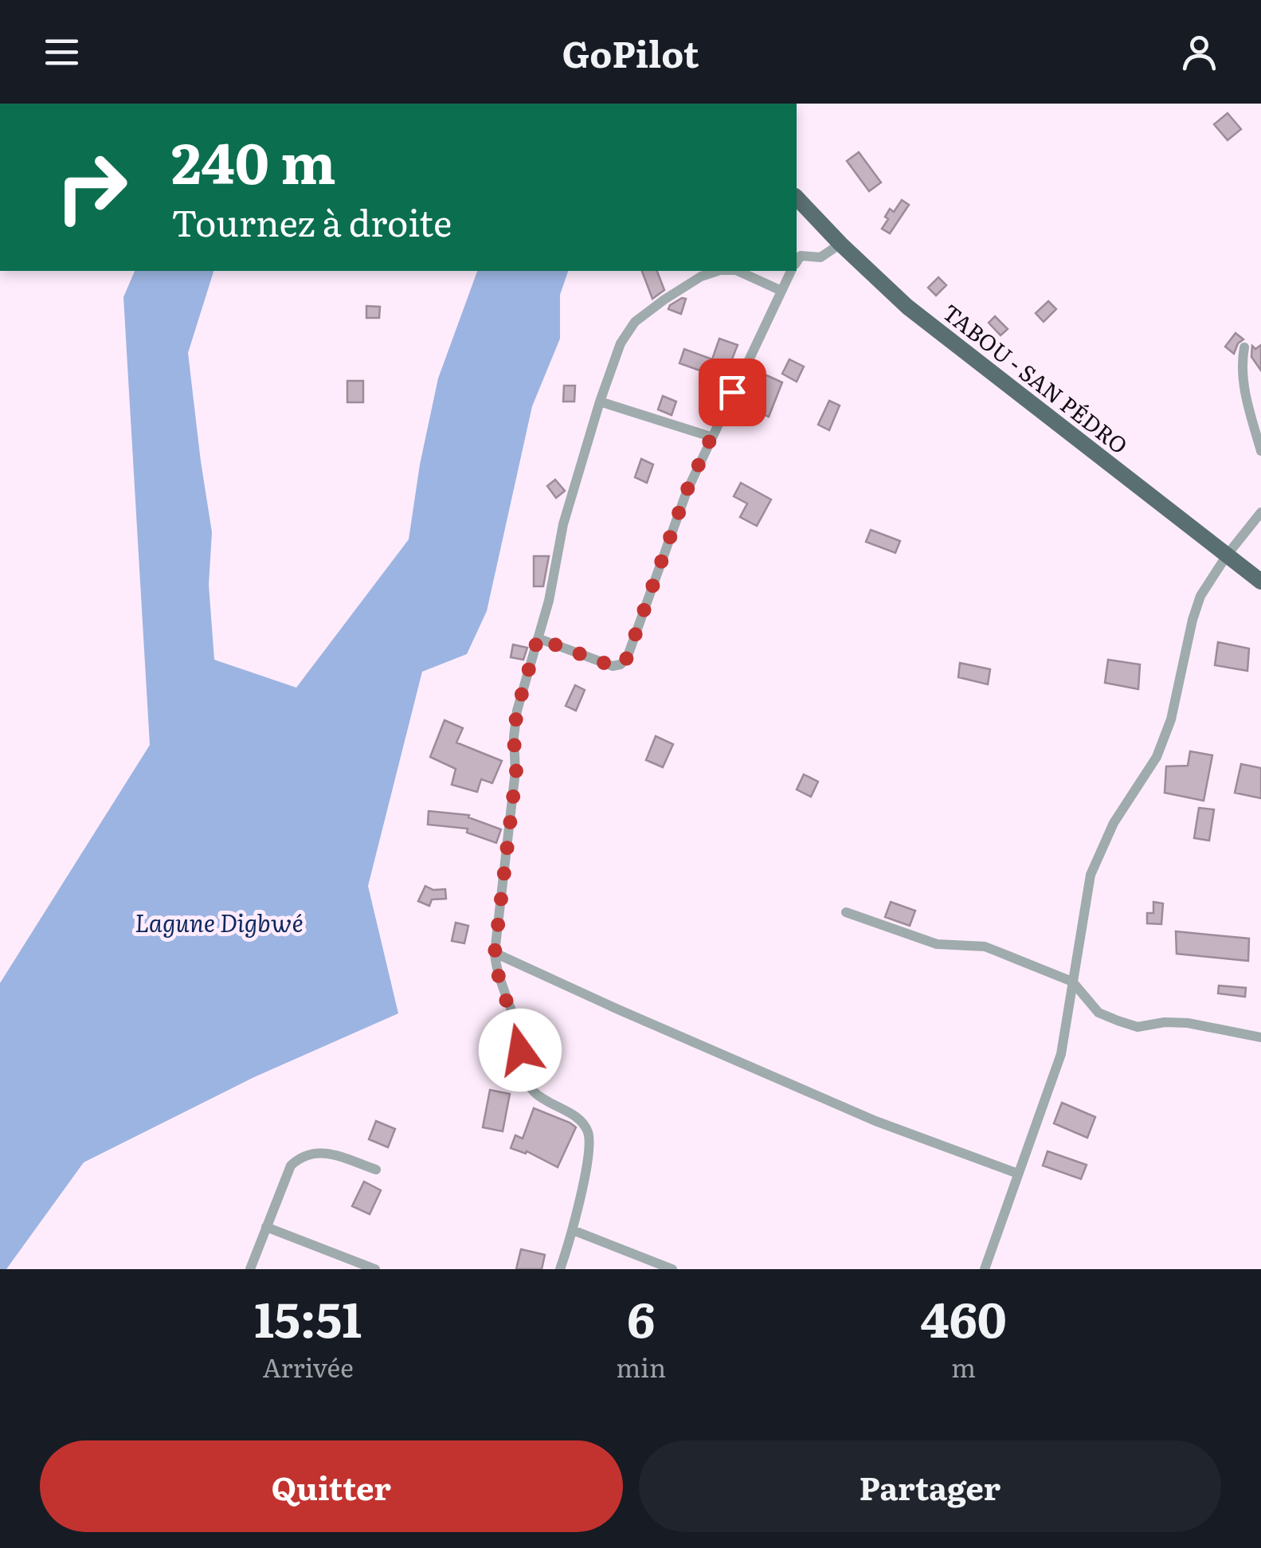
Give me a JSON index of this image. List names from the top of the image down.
{
  "streets": {
    "main road": ["TABOU - SAN PÉDRO"]
  },
  "water": ["Lagune Digbwé"],
  "page": {
    "header": "GoPilot",
    "turn": ["240 m", "Tournez à droite"],
    "eta": [
      "15:51",
      "Arrivée",
      "6",
      "min",
      "460",
      "m"
    ],
    "buttons": ["Quitter", "Partager"]
  }
}
